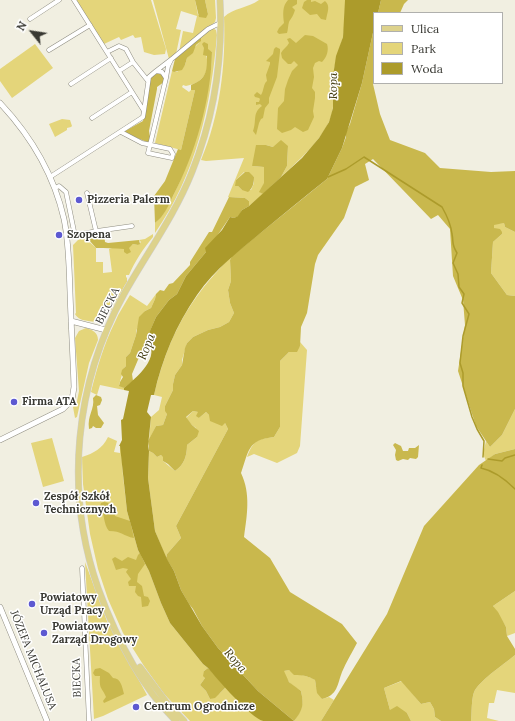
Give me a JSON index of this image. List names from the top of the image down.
{
  "streets": {
    "main road": ["BIECKA"],
    "street": ["JÓZEFA MICHALUSA"]
  },
  "water": ["Ropa"],
  "places": [
    "Pizzeria Palerm",
    "Szopena",
    "Firma ATA",
    "Zespół Szkół Technicznych",
    "Powiatowy Urząd Pracy",
    "Powiatowy Zarząd Drogowy",
    "Centrum Ogrodnicze"
  ],
  "legend": ["Ulica", "Park", "Woda"],
  "north": "top left"
}
